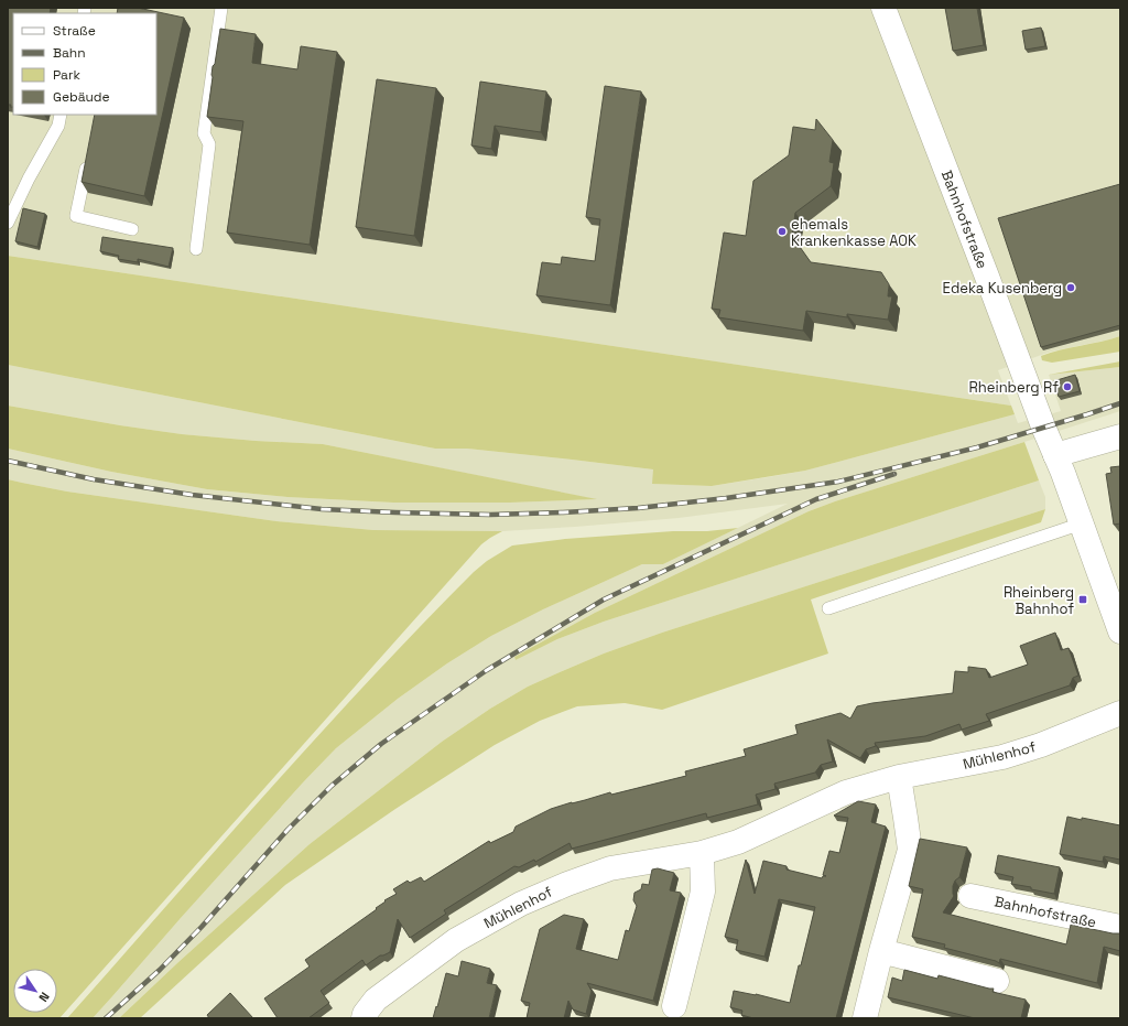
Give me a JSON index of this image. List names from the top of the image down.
{
  "streets": {
    "street": ["Bahnhofstraße", "Mühlenhof"]
  },
  "places": {
    "other": ["ehemals Krankenkasse AOK", "Edeka Kusenberg", "Rheinberg Rf"],
    "transit": ["Rheinberg Bahnhof"]
  },
  "legend": [
    "Straße",
    "Bahn",
    "Park",
    "Gebäude"
  ],
  "north": "bottom right"
}
